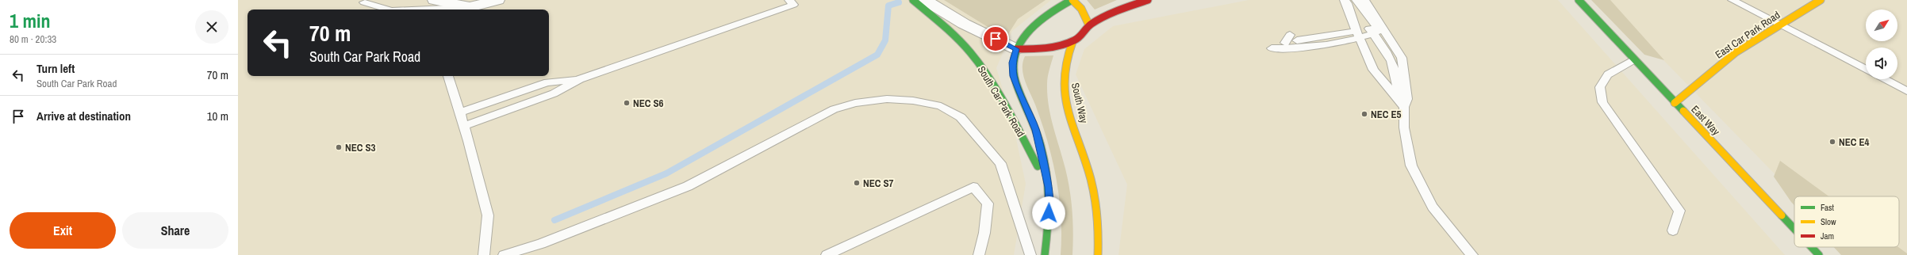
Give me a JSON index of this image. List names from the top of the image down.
{
  "streets": {
    "street": [
      "East Car Park Road",
      "South Car Park Road",
      "South Way",
      "East Way"
    ]
  },
  "crossings": [
    ["East Car Park Road", "East Way"]
  ],
  "places": [
    "NEC S6",
    "NEC E5",
    "NEC E4",
    "NEC S3",
    "NEC S7"
  ],
  "legend": ["Fast", "Slow", "Jam"],
  "north": "top right",
  "page": {
    "heading": ["1 min", "80 m · 20:33"],
    "turn": ["70 m", "South Car Park Road"],
    "list": [
      {
        "name": "Turn left",
        "note": "South Car Park Road",
        "value": "70 m"
      },
      {
        "name": "Arrive at destination",
        "value": "10 m"
      }
    ],
    "buttons": ["Exit", "Share"]
  }
}
